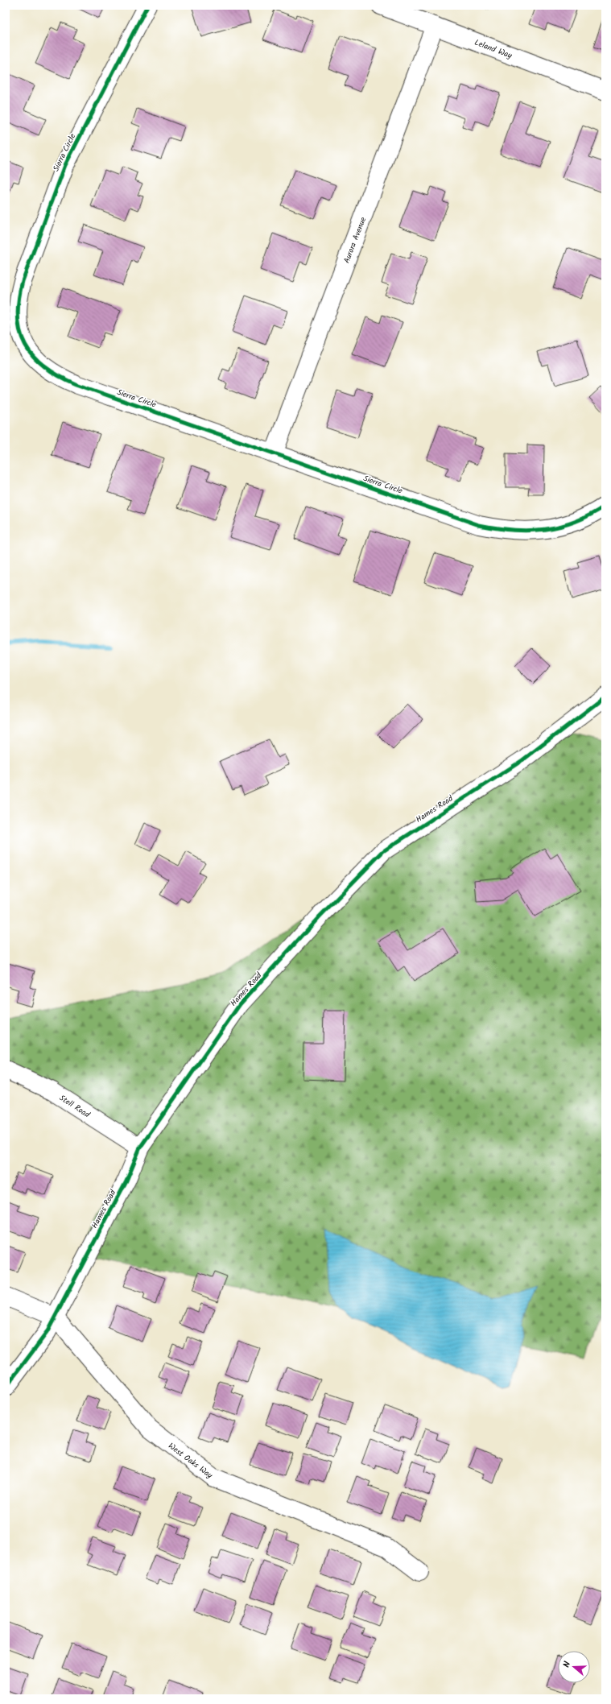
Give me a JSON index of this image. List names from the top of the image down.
{
  "streets": {
    "street": [
      "Leland Way",
      "Sierra Circle",
      "Aurora Avenue",
      "Hames Road",
      "Stell Road",
      "West Oaks Way"
    ]
  },
  "crossings": [
    ["Leland Way", "Aurora Avenue"],
    ["Sierra Circle", "Aurora Avenue"],
    ["Hames Road", "Stell Road"],
    ["Hames Road", "West Oaks Way"]
  ],
  "north": "left"
}
